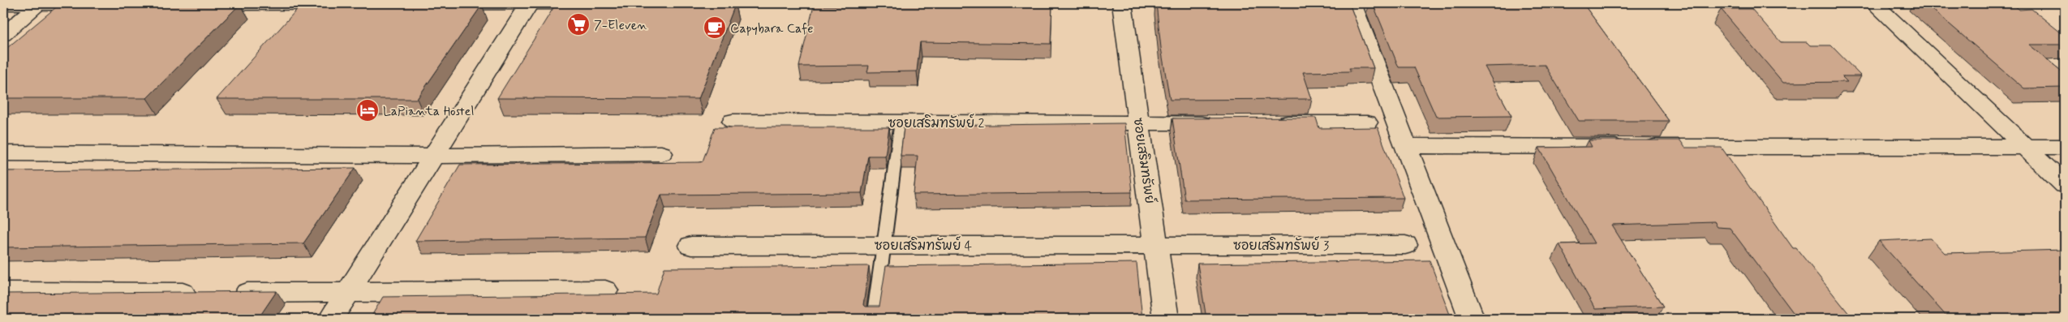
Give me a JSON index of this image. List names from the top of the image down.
{
  "streets": {
    "street": [
      "ซอยเสริมทรัพย์ 2",
      "ซอยเสริมทรัพย์",
      "ซอยเสริมทรัพย์ 4",
      "ซอยเสริมทรัพย์ 3"
    ]
  },
  "crossings": [
    ["ซอยเสริมทรัพย์ 2", "ซอยเสริมทรัพย์"],
    ["ซอยเสริมทรัพย์", "ซอยเสริมทรัพย์ 4"],
    ["ซอยเสริมทรัพย์", "ซอยเสริมทรัพย์ 3"],
    ["ซอยเสริมทรัพย์ 4", "ซอยเสริมทรัพย์ 3"]
  ],
  "places": {
    "supermarket": ["7-Eleven"],
    "cafe": ["Capybara Cafe"],
    "hotel": ["LaPianta Hostel"]
  }
}
